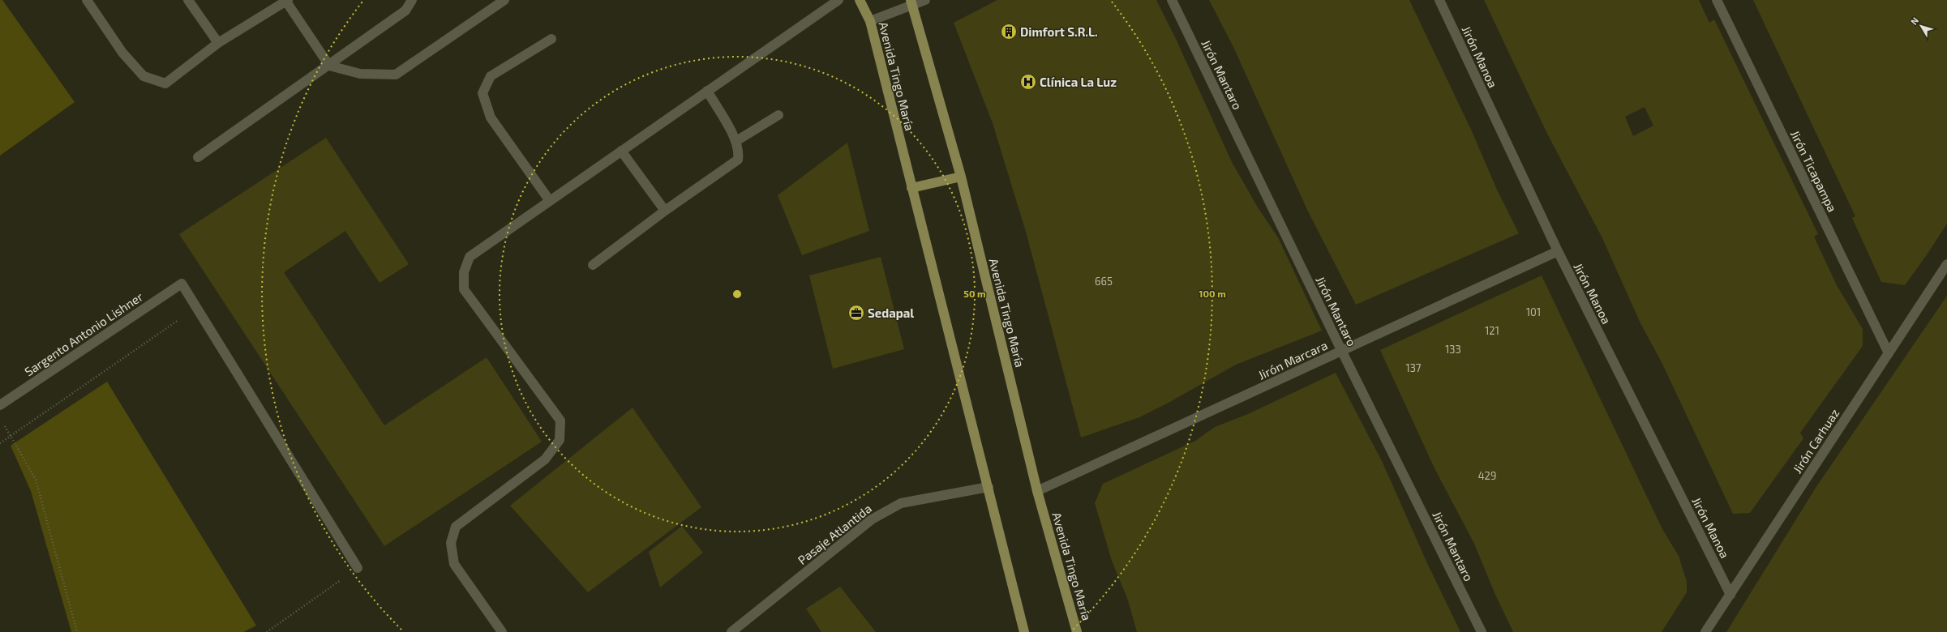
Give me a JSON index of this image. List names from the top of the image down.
{
  "streets": {
    "main road": ["Avenida Tingo María"],
    "street": [
      "Jirón Manoa",
      "Jirón Mantaro",
      "Jirón Ticapampa",
      "Sargento Antonio Lishner",
      "Jirón Marcara",
      "Jirón Carhuaz",
      "Pasaje Atlantida"
    ]
  },
  "crossings": [
    ["Jirón Manoa", "Jirón Marcara"],
    ["Jirón Manoa", "Jirón Carhuaz"],
    ["Jirón Mantaro", "Jirón Marcara"],
    ["Avenida Tingo María", "Jirón Marcara"],
    ["Avenida Tingo María", "Pasaje Atlantida"],
    ["Jirón Ticapampa", "Jirón Carhuaz"]
  ],
  "places": {
    "building": ["Dimfort S.R.L."],
    "hospital": ["Clínica La Luz"],
    "office": ["Sedapal"]
  },
  "house_numbers": [
    "665",
    "101",
    "121",
    "133",
    "137",
    "429"
  ],
  "north": "top left",
  "rings": ["50 m", "100 m"]
}
